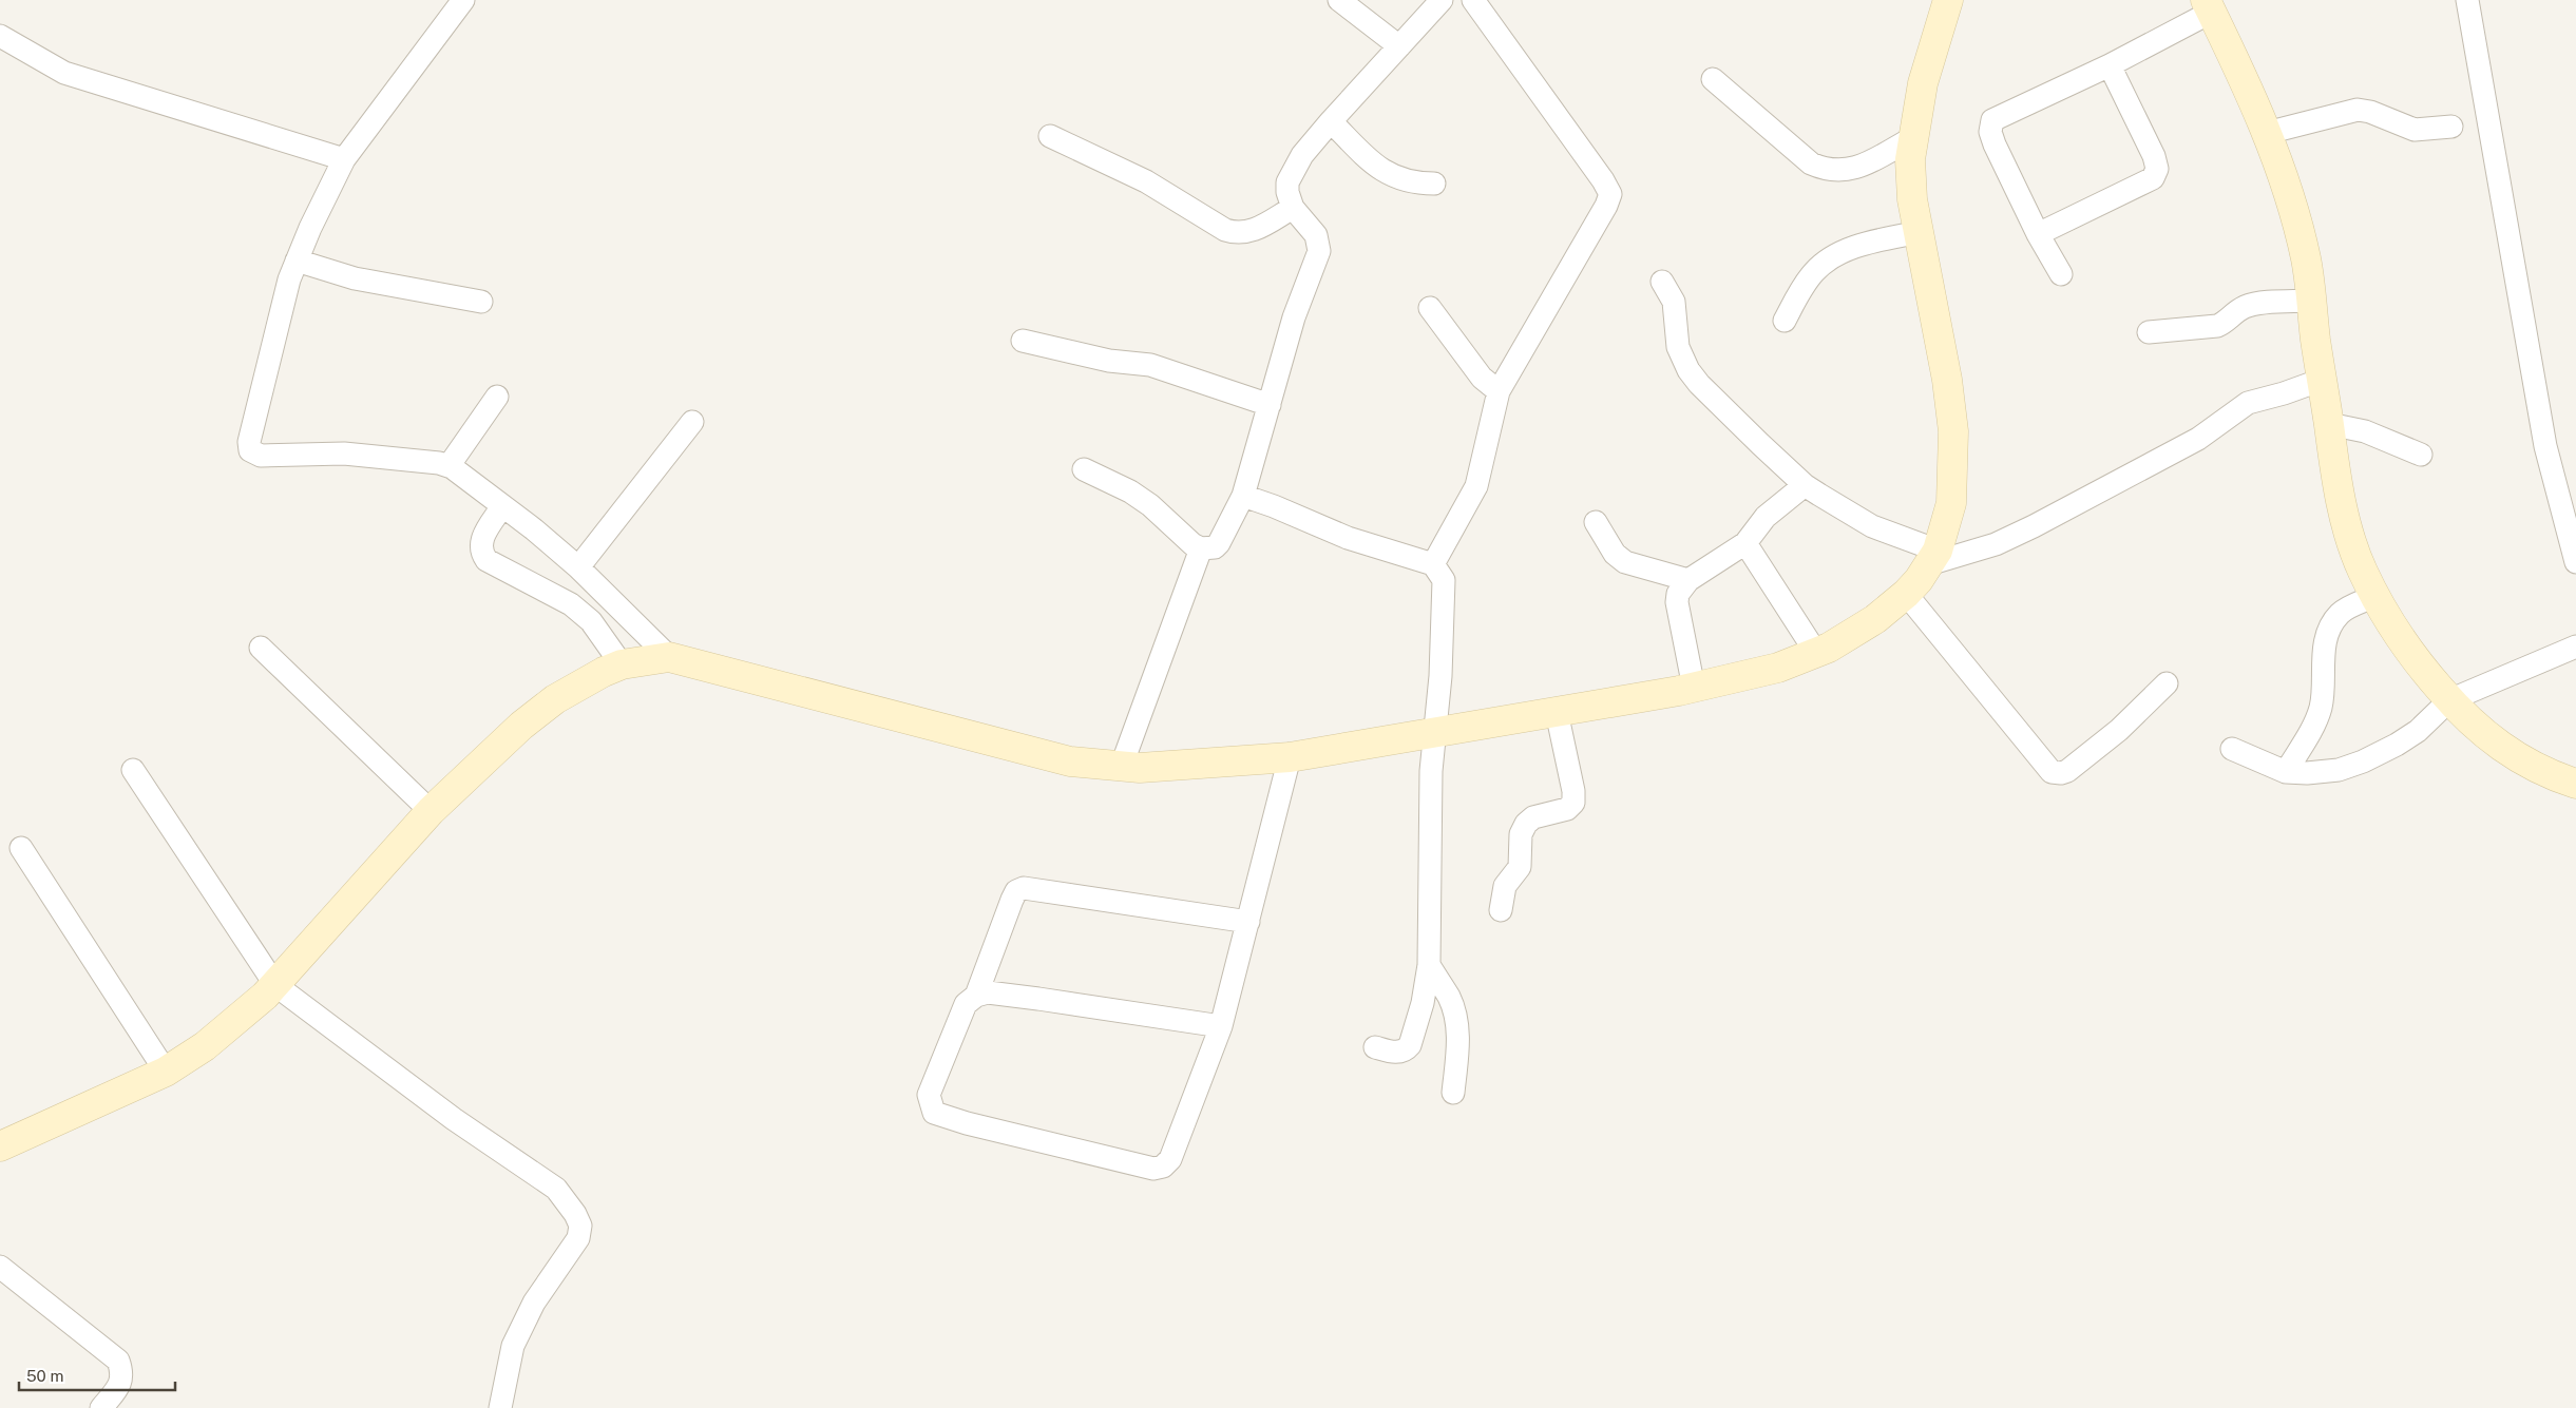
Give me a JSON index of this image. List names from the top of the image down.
{
  "scale_bar": "50 m"
}
